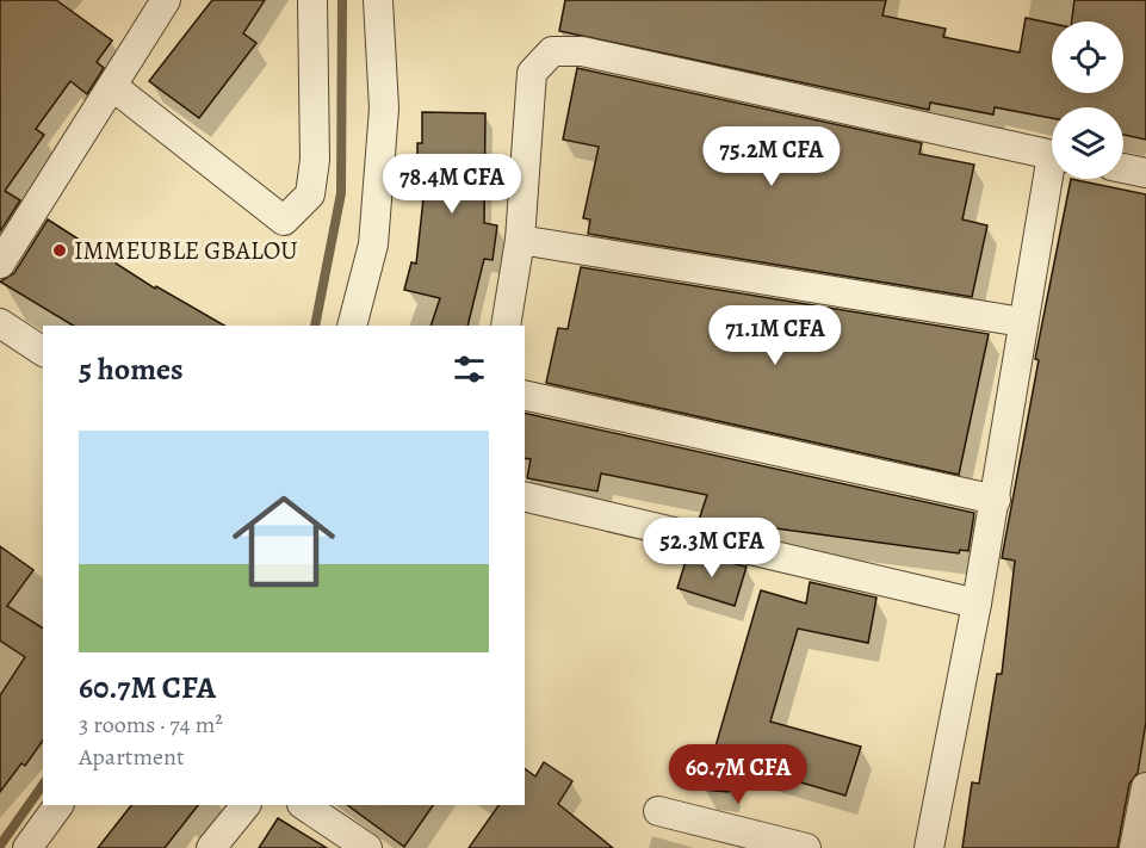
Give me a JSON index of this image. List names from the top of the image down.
{
  "places": ["IMMEUBLE GBALOU"],
  "page": {
    "price": [
      "75.2M CFA",
      "78.4M CFA",
      "71.1M CFA",
      "52.3M CFA",
      "60.7M CFA"
    ],
    "heading": "5 homes",
    "list": [
      {
        "name": "60.7M CFA",
        "note": "3 rooms · 74 m² · Apartment"
      }
    ]
  }
}
